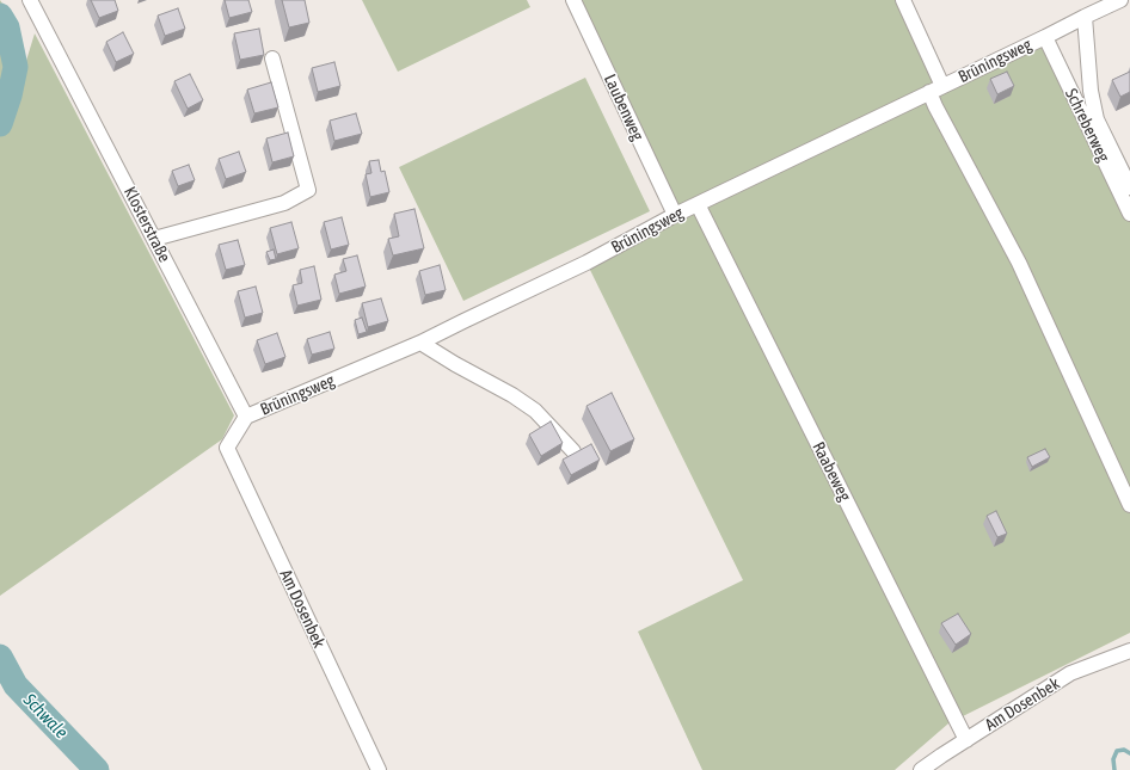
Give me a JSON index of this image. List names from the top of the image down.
{
  "streets": {
    "street": [
      "Brüningsweg",
      "Laubenweg",
      "Schreberweg",
      "Klosterstraße",
      "Raabeweg",
      "Am Dosenbek"
    ]
  },
  "crossings": [
    ["Brüningsweg", "Laubenweg"],
    ["Brüningsweg", "Schreberweg"],
    ["Brüningsweg", "Klosterstraße"],
    ["Brüningsweg", "Raabeweg"],
    ["Brüningsweg", "Am Dosenbek"],
    ["Klosterstraße", "Am Dosenbek"],
    ["Raabeweg", "Am Dosenbek"]
  ],
  "water": ["Schwale"]
}
